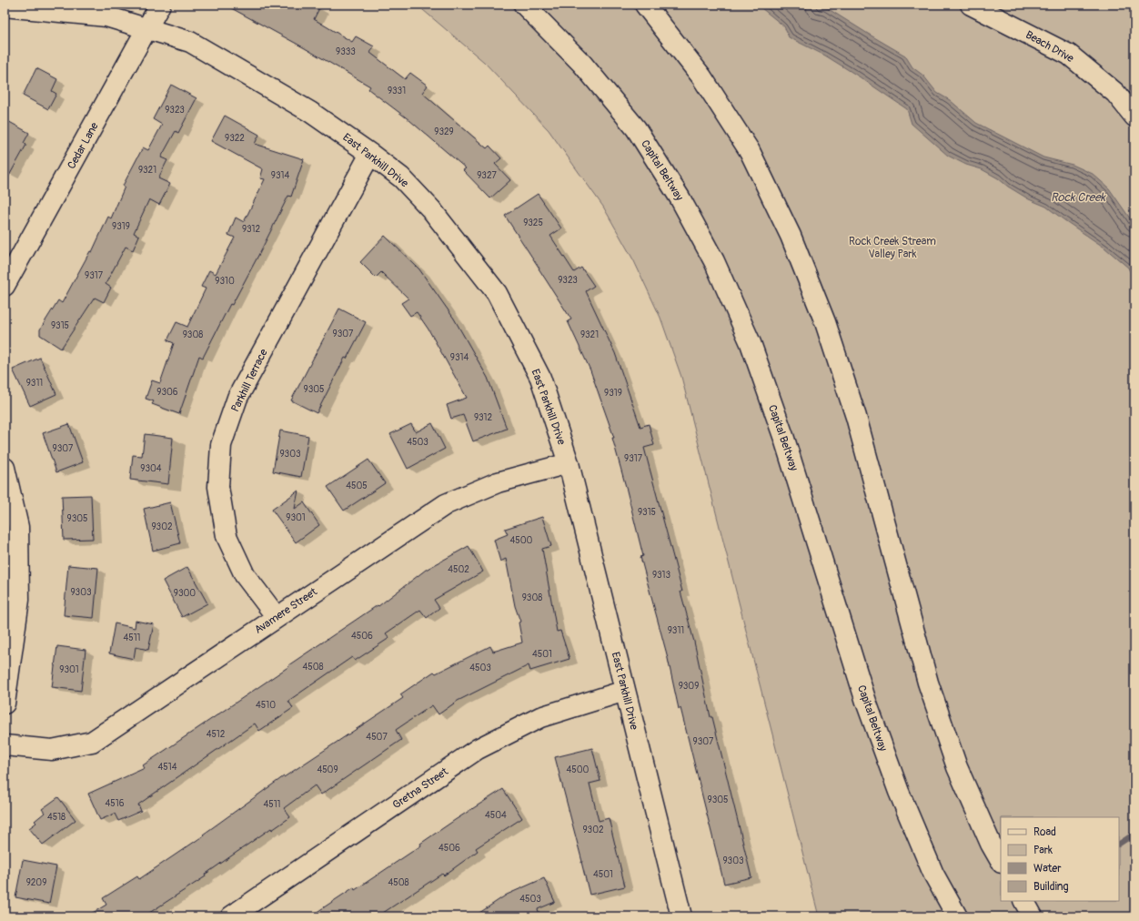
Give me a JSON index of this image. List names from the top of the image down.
{
  "streets": {
    "main road": [
      "Beach Drive",
      "Cedar Lane",
      "East Parkhill Drive",
      "Capital Beltway",
      "Parkhill Terrace",
      "Avamere Street",
      "Gretna Street"
    ]
  },
  "crossings": [
    ["Cedar Lane", "East Parkhill Drive"],
    ["East Parkhill Drive", "Parkhill Terrace"],
    ["East Parkhill Drive", "Avamere Street"],
    ["East Parkhill Drive", "Gretna Street"],
    ["Parkhill Terrace", "Avamere Street"]
  ],
  "water": ["Rock Creek"],
  "parks": ["Rock Creek Stream Valley Park"],
  "house_numbers": [
    "9333",
    "9331",
    "9323",
    "9329",
    "9322",
    "9321",
    "9314",
    "9327",
    "9325",
    "9319",
    "9312",
    "9317",
    "9323",
    "9310",
    "9315",
    "9307",
    "9308",
    "9321",
    "9314",
    "9311",
    "9305",
    "9306",
    "9319",
    "9312",
    "4503",
    "9307",
    "9303",
    "9317",
    "9304",
    "4505",
    "9315",
    "9301",
    "9305",
    "9302",
    "4500",
    "4502",
    "9313",
    "9303",
    "9300",
    "9308",
    "9311",
    "4506",
    "4511",
    "4501",
    "4508",
    "4503",
    "9301",
    "9309",
    "4510",
    "4512",
    "4507",
    "9307",
    "4514",
    "4509",
    "4500",
    "9305",
    "4516",
    "4511",
    "4504",
    "4518",
    "9302",
    "4506",
    "9303",
    "4501",
    "9209",
    "4508",
    "4503"
  ],
  "legend": [
    "Road",
    "Park",
    "Water",
    "Building"
  ]
}
